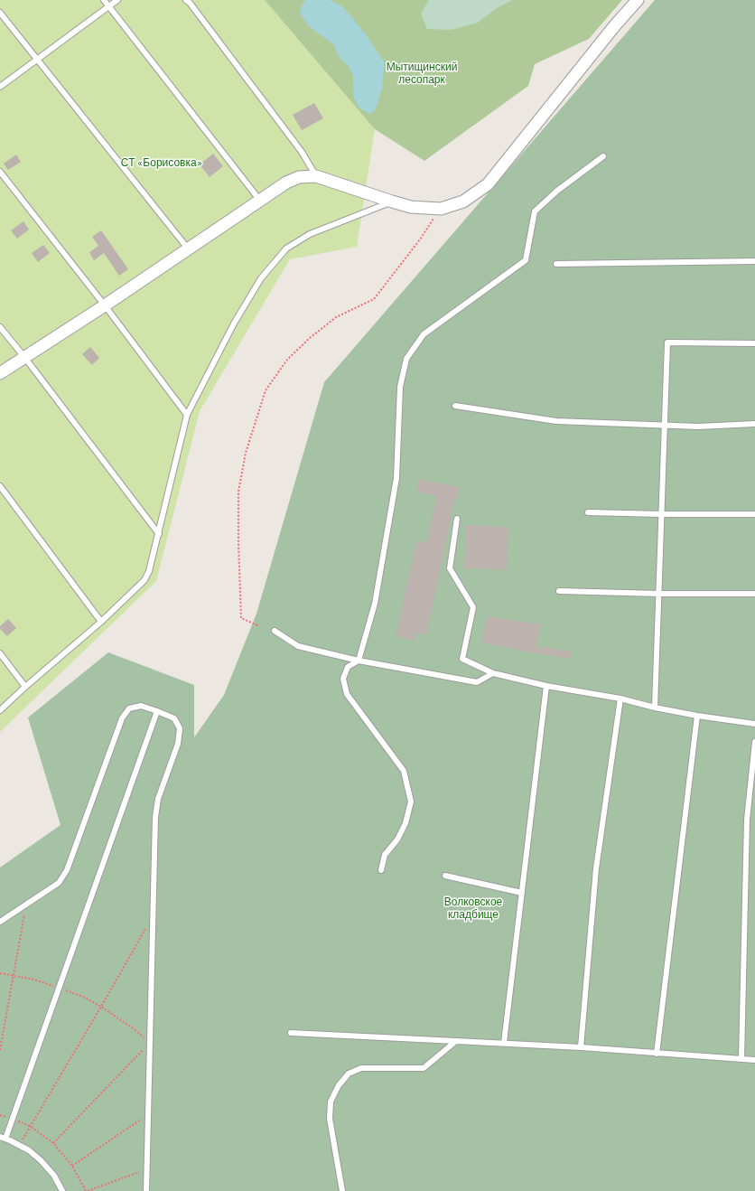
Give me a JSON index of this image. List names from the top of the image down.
{
  "parks": ["Мытищинский лесопарк", "СТ «Борисовка»", "Волковское кладбище"]
}
